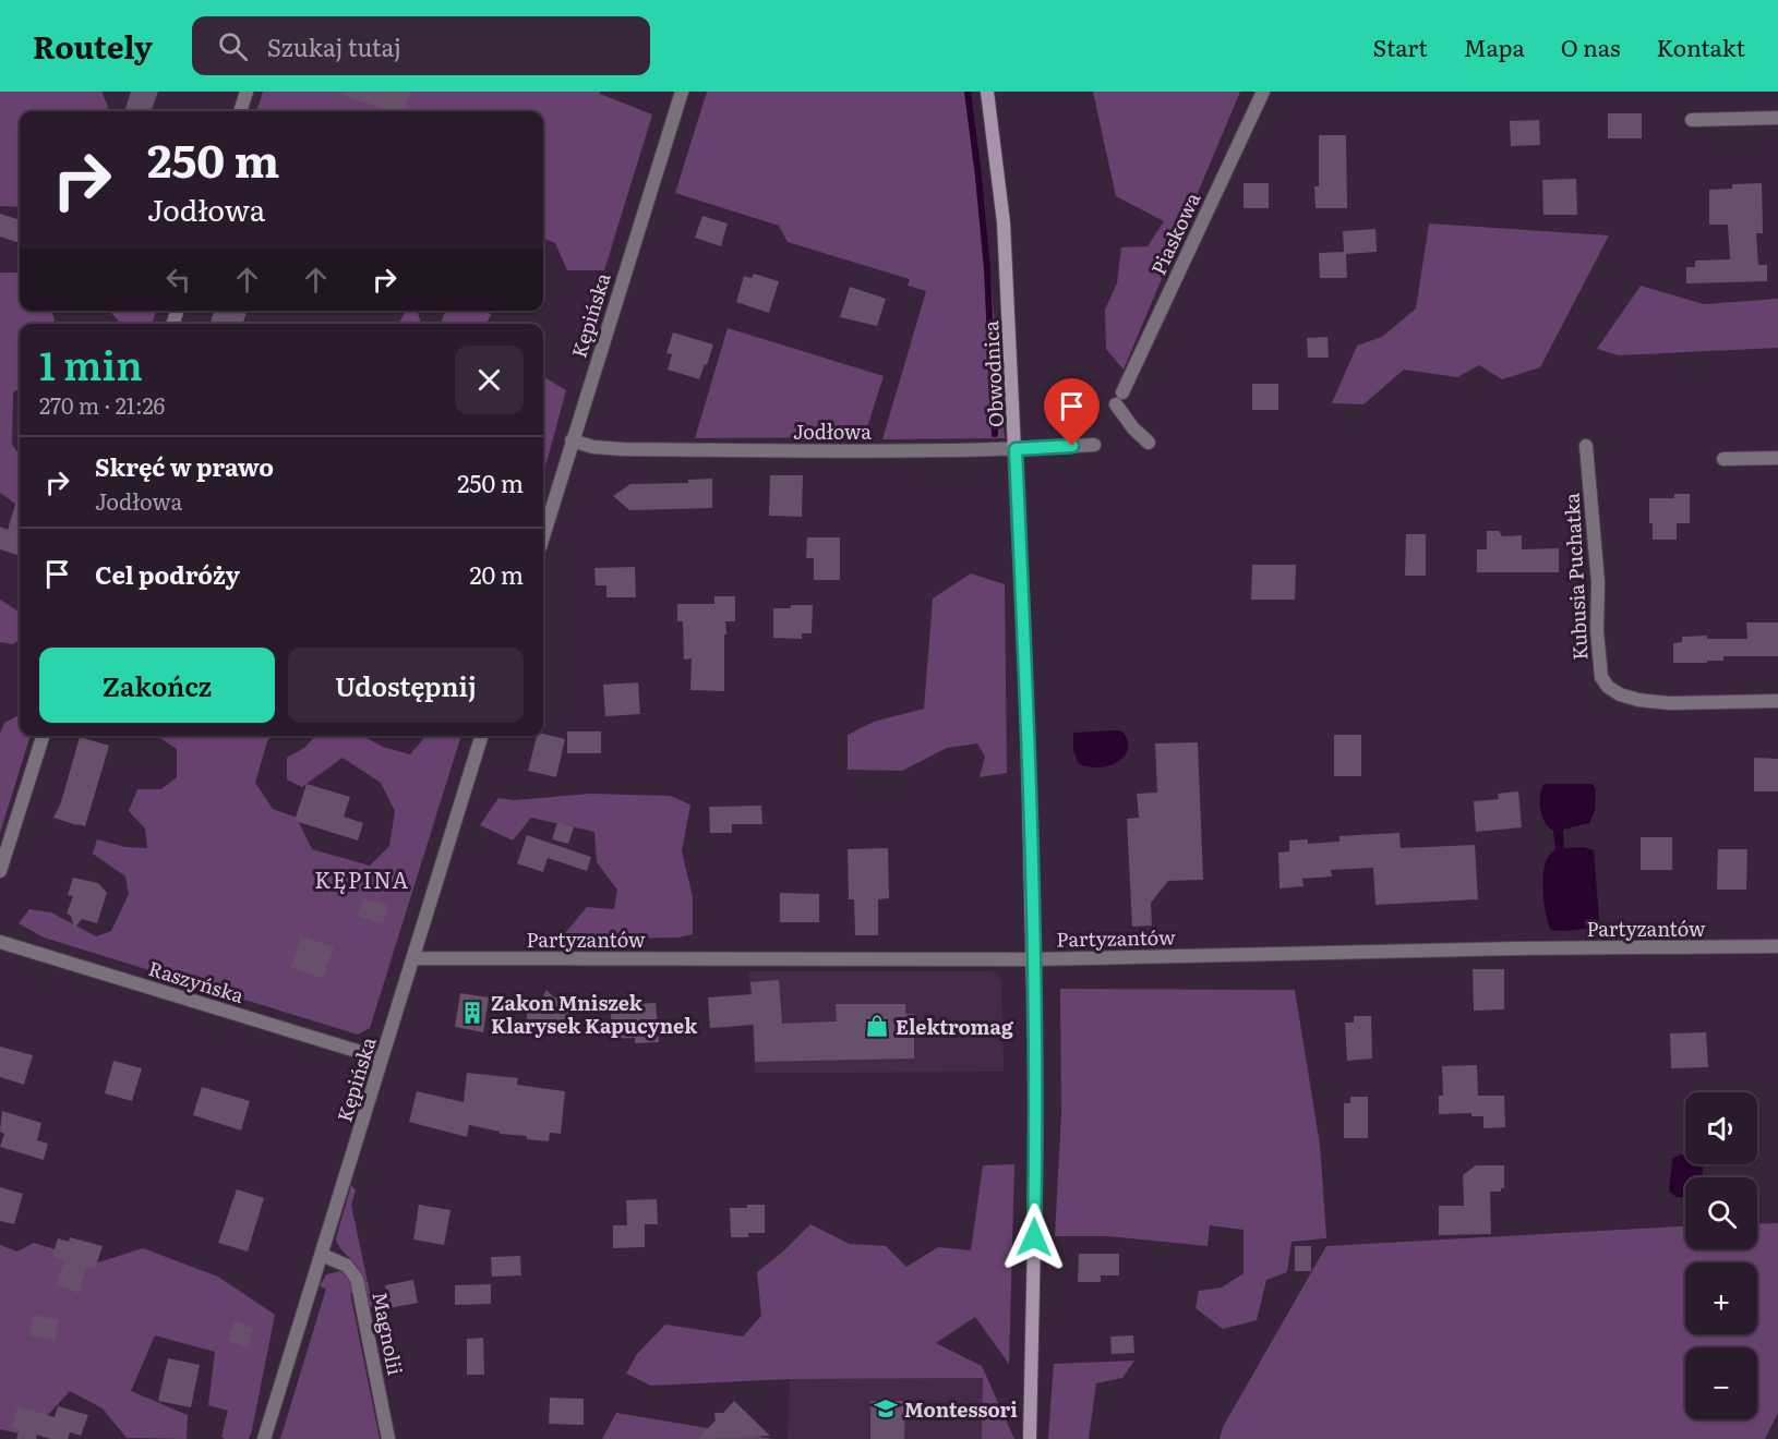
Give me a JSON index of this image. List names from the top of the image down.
{
  "streets": {
    "main road": ["Obwodnica"],
    "street": [
      "Piaskowa",
      "Kępińska",
      "Jodłowa",
      "Kubusia Puchatka",
      "Partyzantów",
      "Raszyńska",
      "Magnolii"
    ]
  },
  "crossings": [
    ["Kępińska", "Jodłowa"],
    ["Kępińska", "Partyzantów"],
    ["Kępińska", "Raszyńska"],
    ["Kępińska", "Magnolii"],
    ["Obwodnica", "Jodłowa"],
    ["Obwodnica", "Partyzantów"]
  ],
  "districts": ["KĘPINA"],
  "places": {
    "building": ["Zakon Mniszek Klarysek Kapucynek"],
    "shop": ["Elektromag"],
    "school or university": ["Montessori"]
  },
  "page": {
    "header": "Routely",
    "search": "Szukaj tutaj",
    "nav": [
      "Start",
      "Mapa",
      "O nas",
      "Kontakt"
    ],
    "turn": ["250 m", "Jodłowa"],
    "heading": ["1 min", "270 m · 21:26"],
    "list": [
      {
        "name": "Skręć w prawo",
        "note": "Jodłowa",
        "value": "250 m"
      },
      {
        "name": "Cel podróży",
        "value": "20 m"
      }
    ],
    "buttons": ["Zakończ", "Udostępnij"],
    "map_buttons": ["+", "−"]
  }
}
